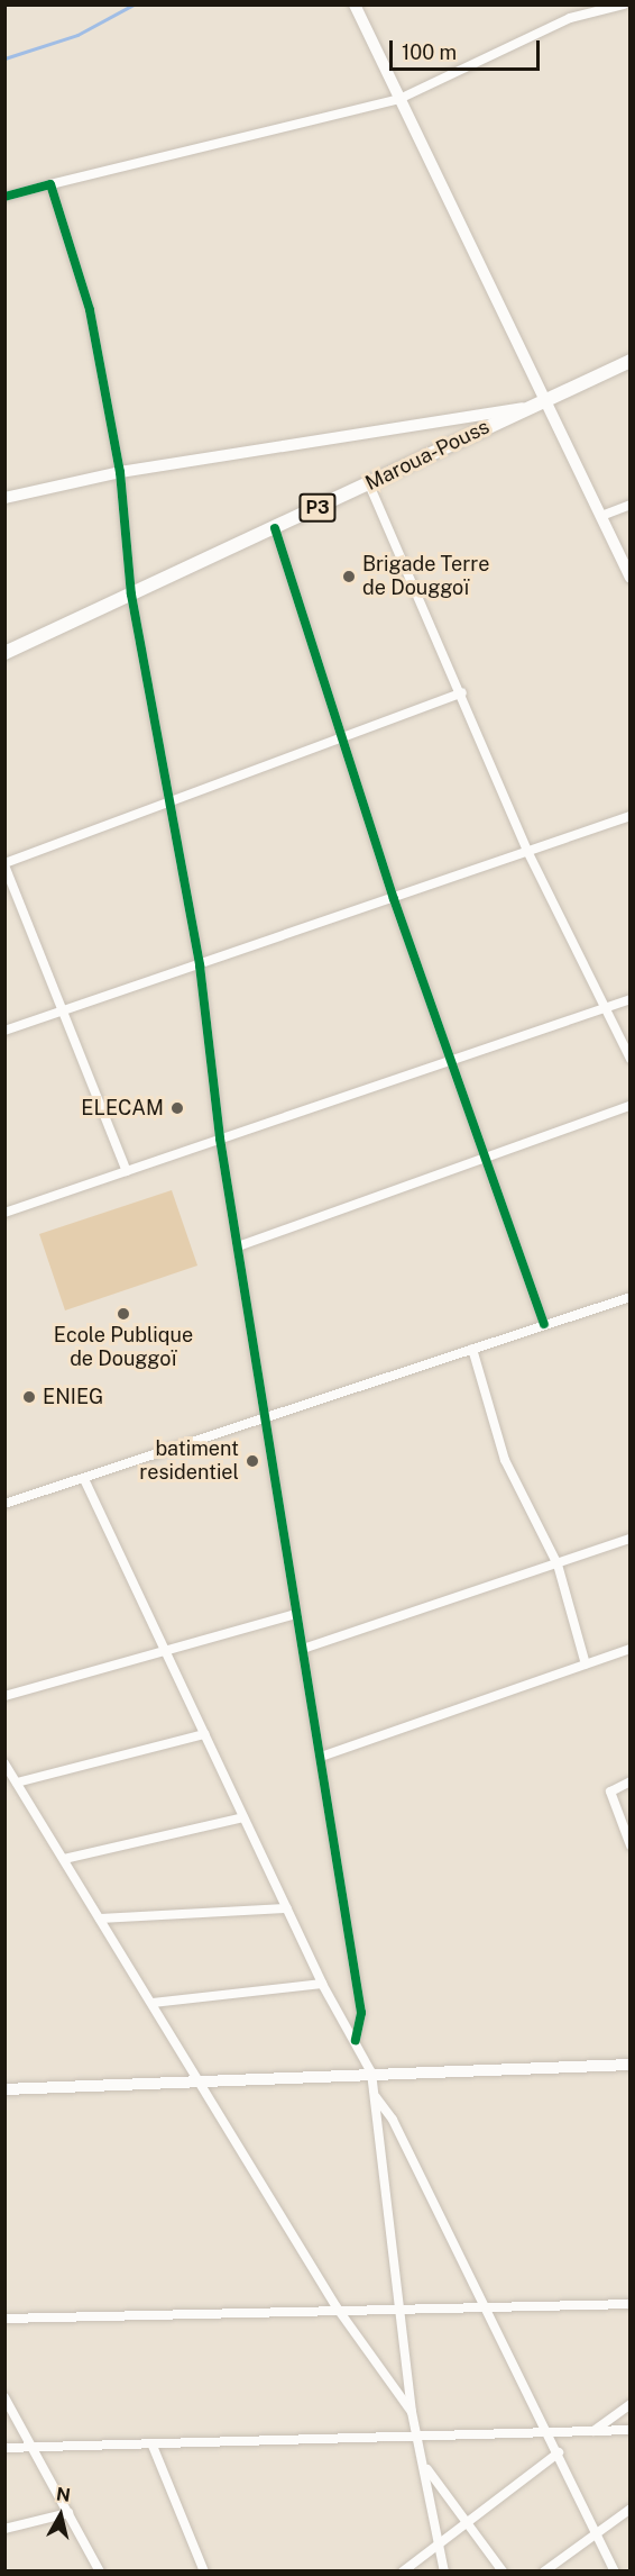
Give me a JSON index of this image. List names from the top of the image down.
{
  "streets": {
    "main road": ["Maroua-Pouss", "P3"]
  },
  "places": [
    "Brigade Terre de Douggoï",
    "ELECAM",
    "Ecole Publique de Douggoï",
    "ENIEG",
    "batiment residentiel"
  ],
  "scale_bar": "100 m",
  "north": "top"
}
